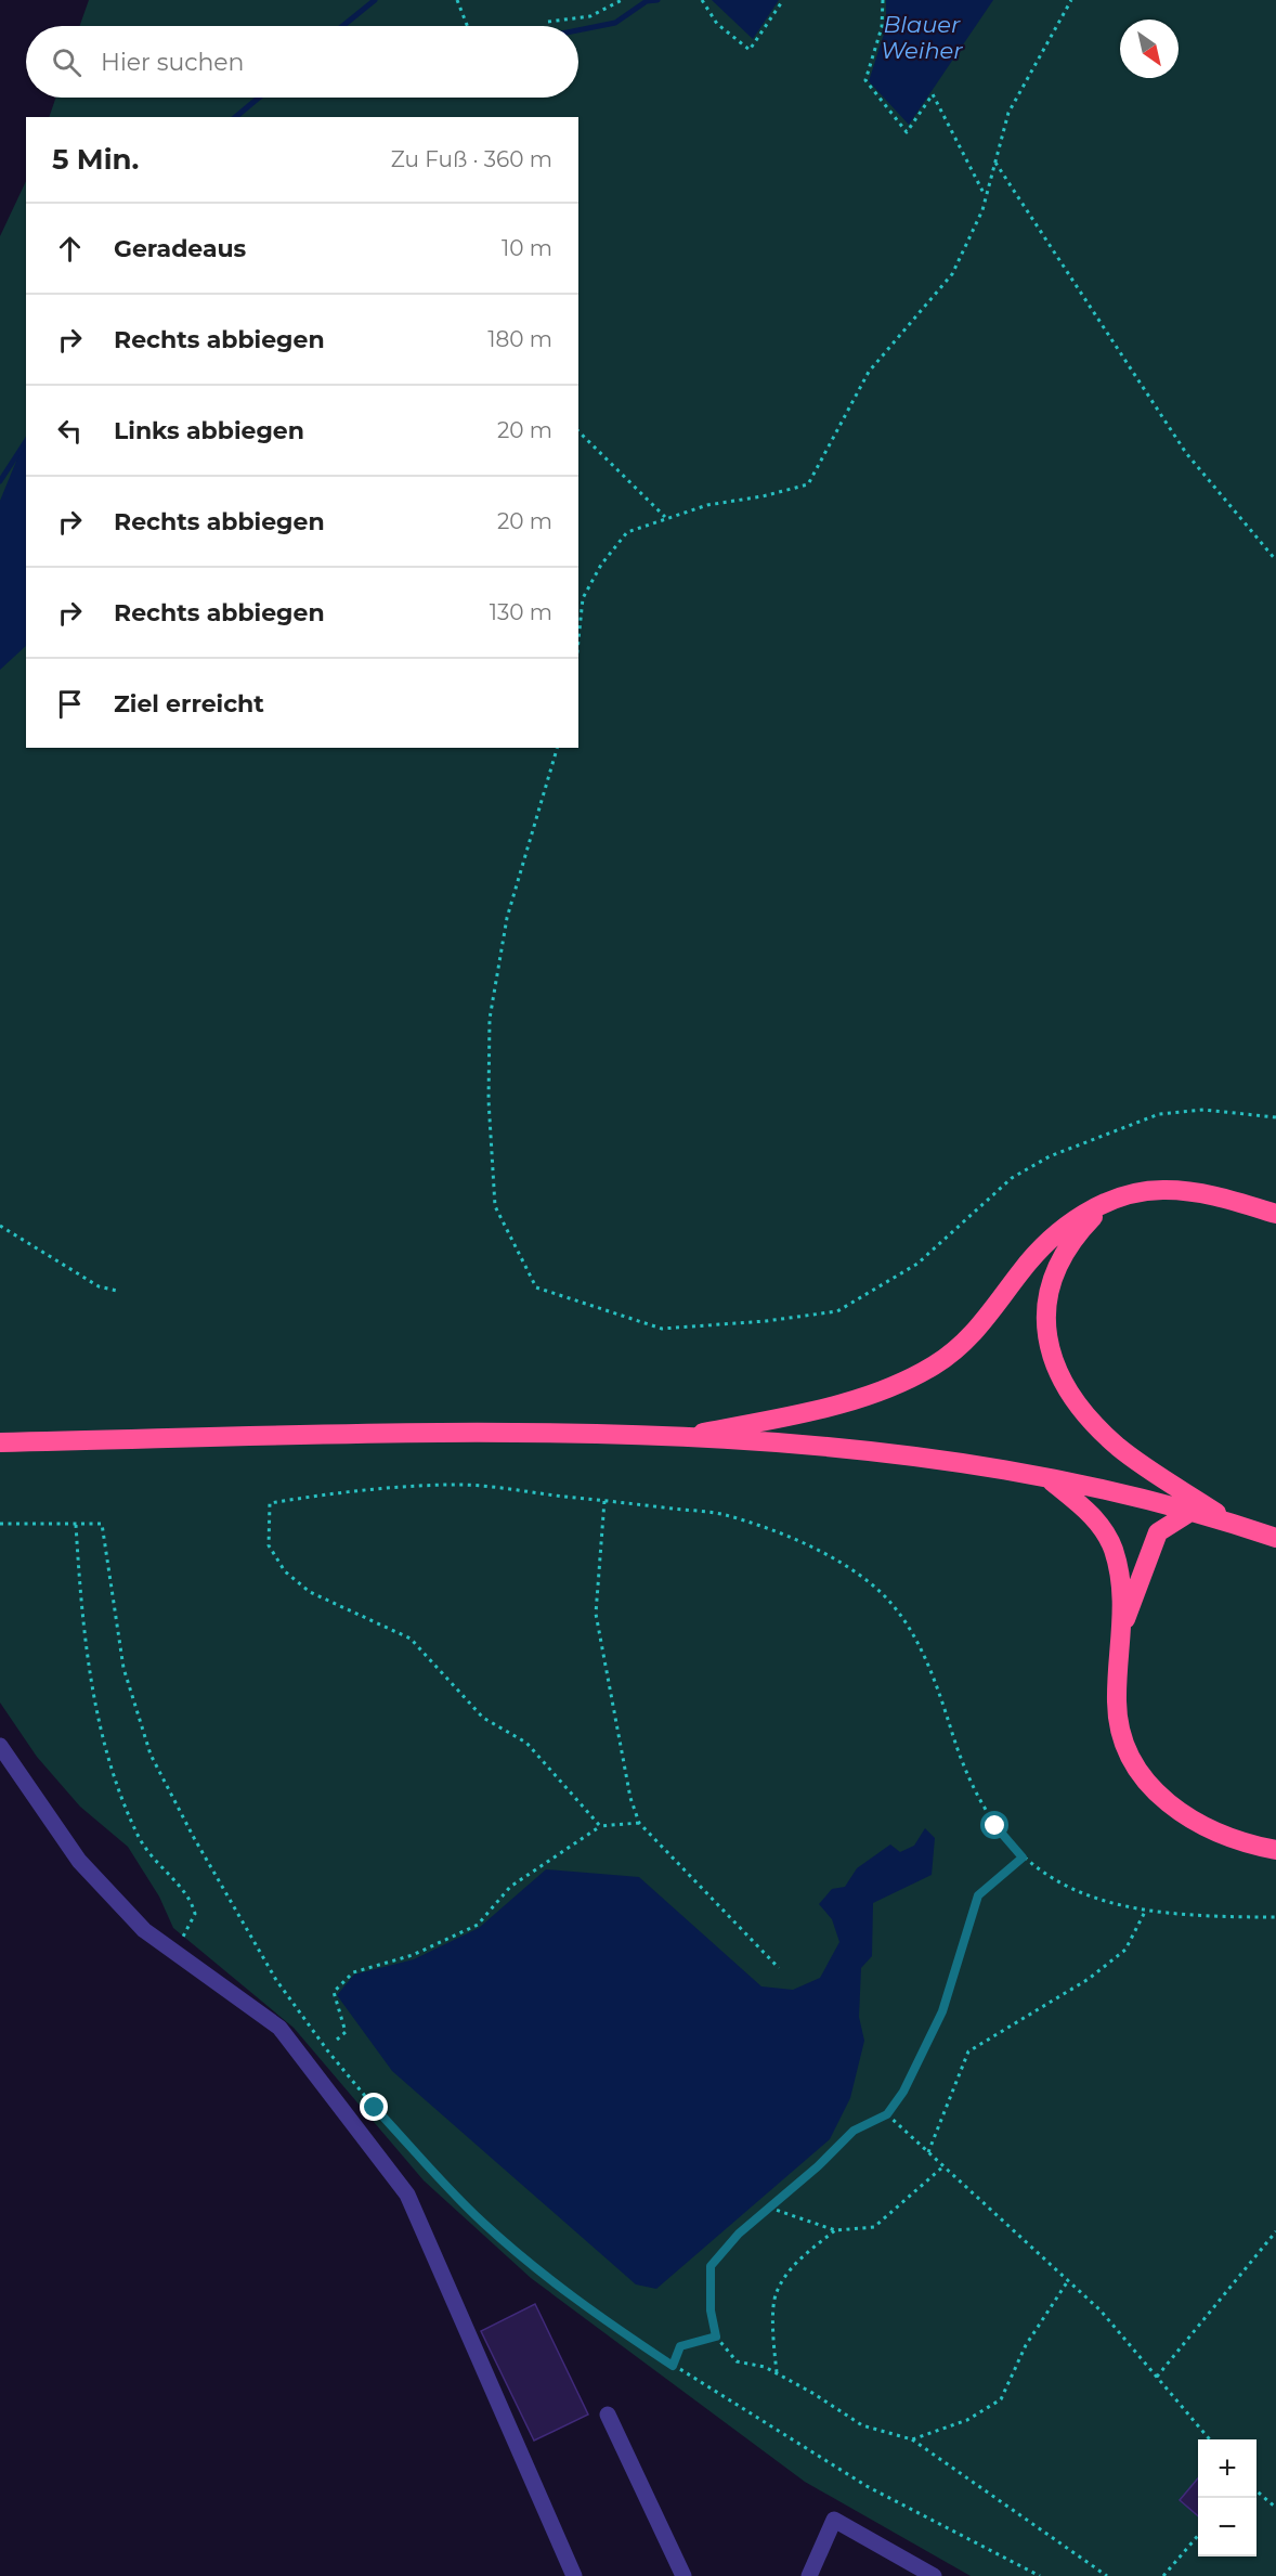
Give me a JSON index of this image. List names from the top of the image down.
{
  "water": ["Blauer Weiher"],
  "north": "bottom right",
  "page": {
    "search": "Hier suchen",
    "heading": ["5 Min.", "Zu Fuß · 360 m"],
    "list": [
      ["Geradeaus", "10 m"],
      ["Rechts abbiegen", "180 m"],
      ["Links abbiegen", "20 m"],
      ["Rechts abbiegen", "20 m"],
      ["Rechts abbiegen", "130 m"],
      "Ziel erreicht"
    ],
    "map_buttons": ["+", "−"]
  }
}
